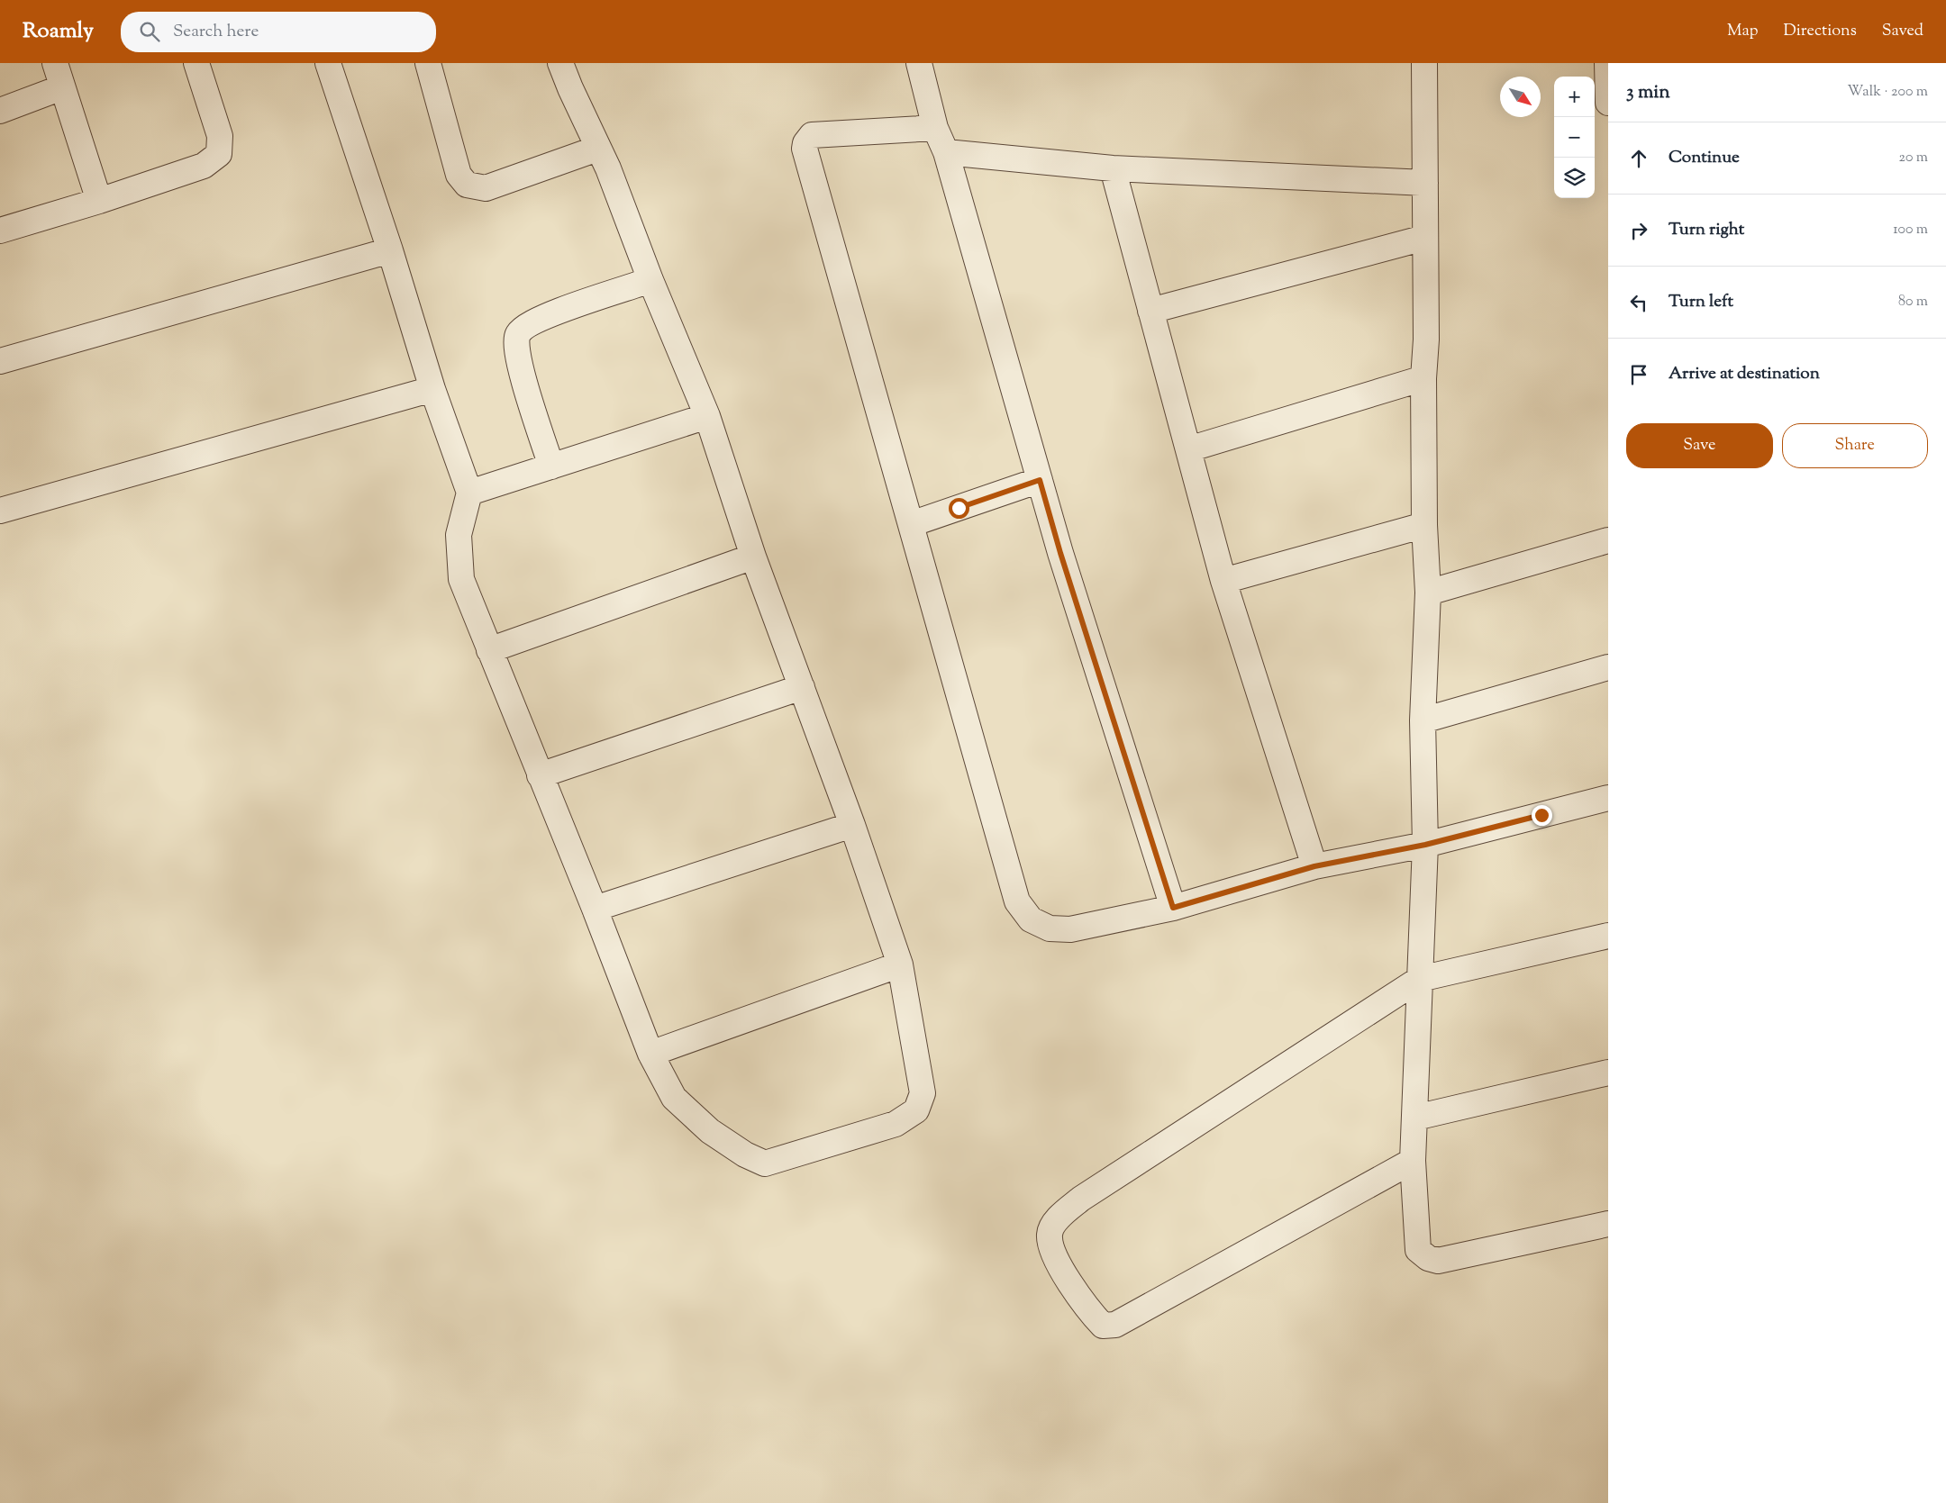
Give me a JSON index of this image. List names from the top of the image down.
{
  "north": "bottom right",
  "page": {
    "header": "Roamly",
    "search": "Search here",
    "nav": ["Map", "Directions", "Saved"],
    "heading": ["3 min", "Walk · 200 m"],
    "map_buttons": ["+", "−"],
    "list": [
      ["Continue", "20 m"],
      ["Turn right", "100 m"],
      ["Turn left", "80 m"],
      "Arrive at destination"
    ],
    "buttons": ["Save", "Share"]
  }
}
